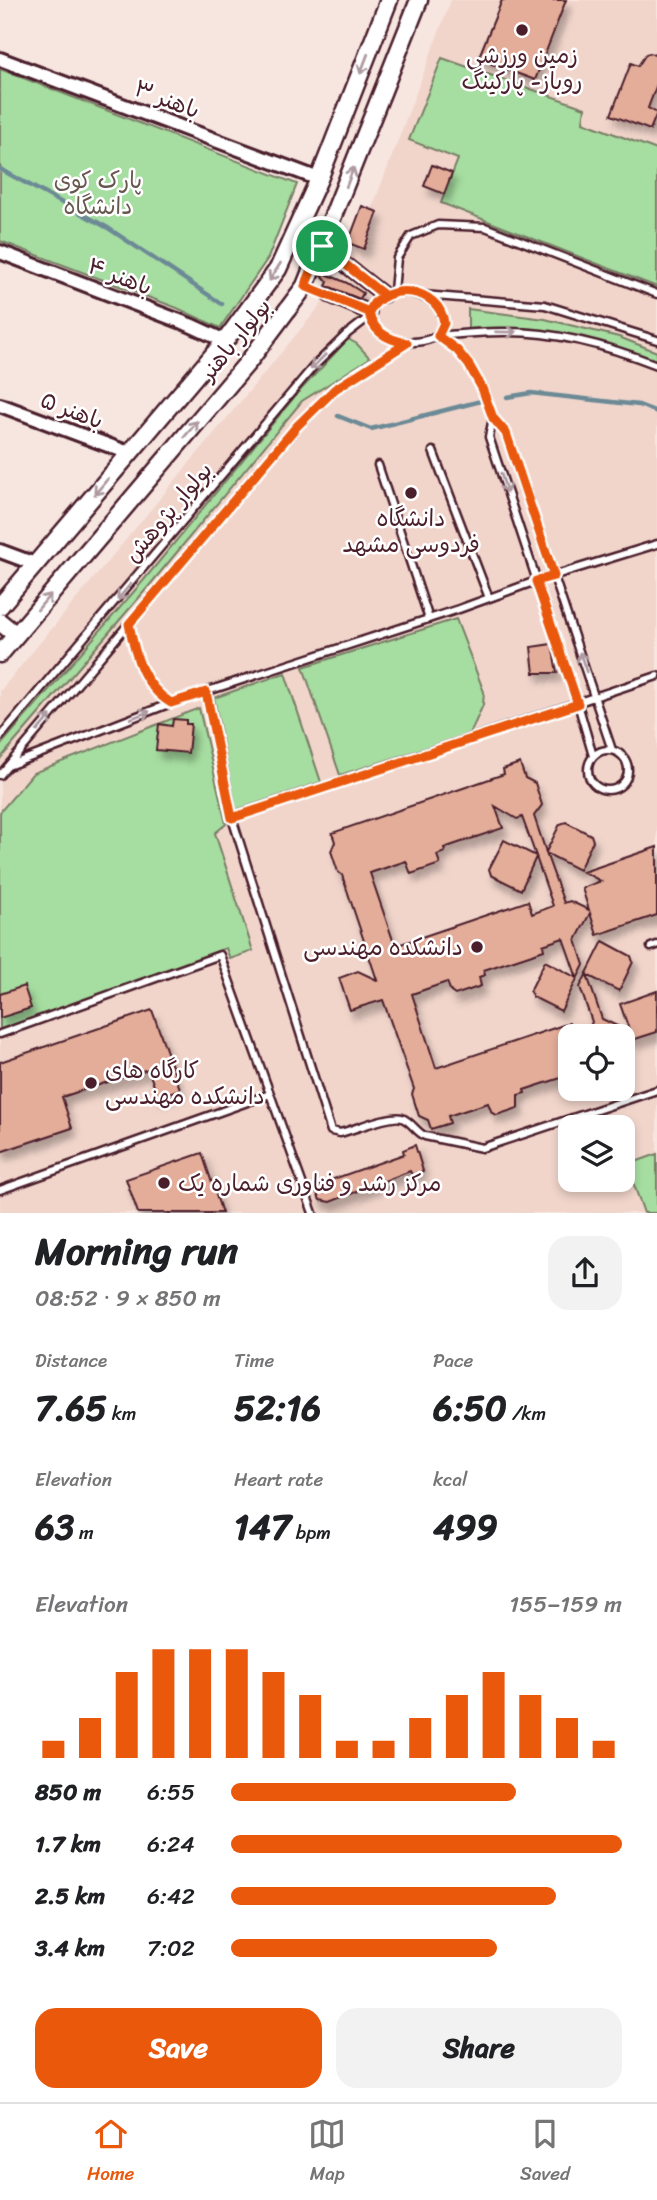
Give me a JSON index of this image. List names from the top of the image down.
{
  "streets": {
    "street": [
      "باهنر ۳",
      "باهنر ۴",
      "بولوار باهنر",
      "باهنر ۵"
    ],
    "lane": ["بولوار پژوهش"]
  },
  "crossings": [
    ["باهنر ۳", "بولوار باهنر"],
    ["باهنر ۴", "بولوار باهنر"],
    ["بولوار باهنر", "باهنر ۵"]
  ],
  "parks": ["پارک کوی دانشگاه"],
  "places": [
    "زمین ورزشی روباز- پارکینگ",
    "دانشگاه فردوسی مشهد",
    "دانشکده مهندسی",
    "کارگاه های دانشکده مهندسی",
    "مرکز رشد و فناوری شماره یک"
  ],
  "page": {
    "heading": ["Morning run", "08:52 · 9 × 850 m"],
    "stats": [
      ["Distance", "7.65 km"],
      ["Time", "52:16"],
      ["Pace", "6:50 /km"],
      ["Elevation", "63 m"],
      ["Heart rate", "147 bpm"],
      ["kcal", "499"]
    ],
    "chart": ["Elevation", "155–159 m"],
    "list": [
      {
        "name": "850 m",
        "note": "6:55"
      },
      {
        "name": "1.7 km",
        "note": "6:24"
      },
      {
        "name": "2.5 km",
        "note": "6:42"
      },
      {
        "name": "3.4 km",
        "note": "7:02"
      }
    ],
    "buttons": ["Save", "Share"],
    "tabs": ["Home", "Map", "Saved"]
  }
}
